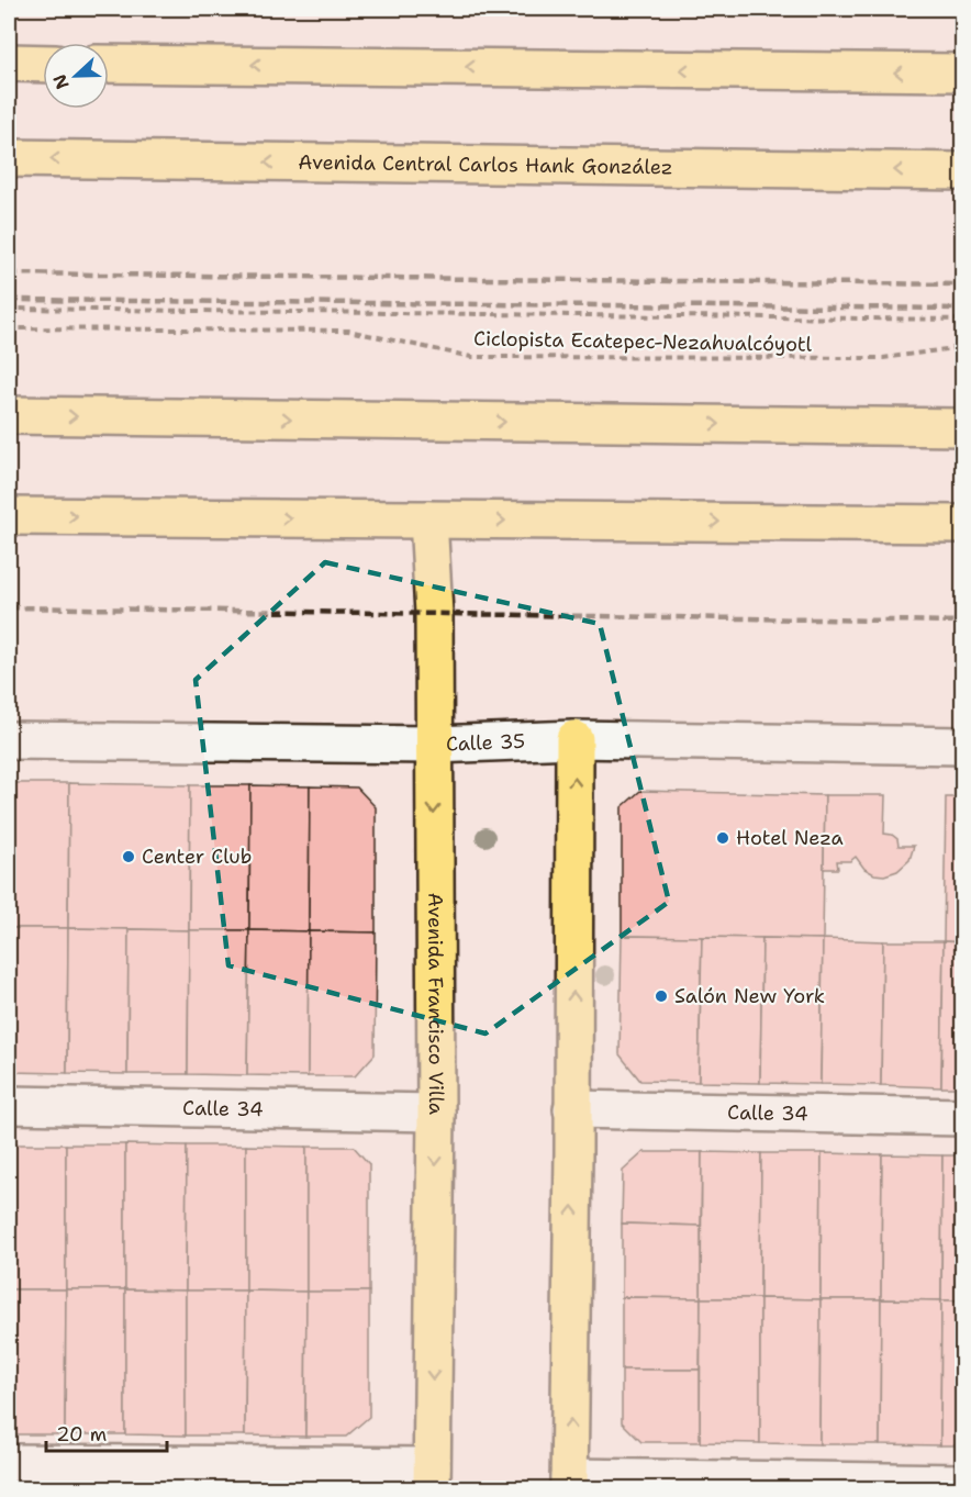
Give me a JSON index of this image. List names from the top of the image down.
{
  "streets": {
    "main road": ["Avenida Central Carlos Hank González", "Avenida Francisco Villa"],
    "street": ["Calle 35", "Calle 34"],
    "path": ["Ciclopista Ecatepec-Nezahualcóyotl"]
  },
  "crossings": [
    ["Calle 35", "Avenida Francisco Villa"],
    ["Avenida Francisco Villa", "Calle 34"]
  ],
  "places": ["Hotel Neza", "Center Club", "Salón New York"],
  "scale_bar": "20 m",
  "north": "left"
}
